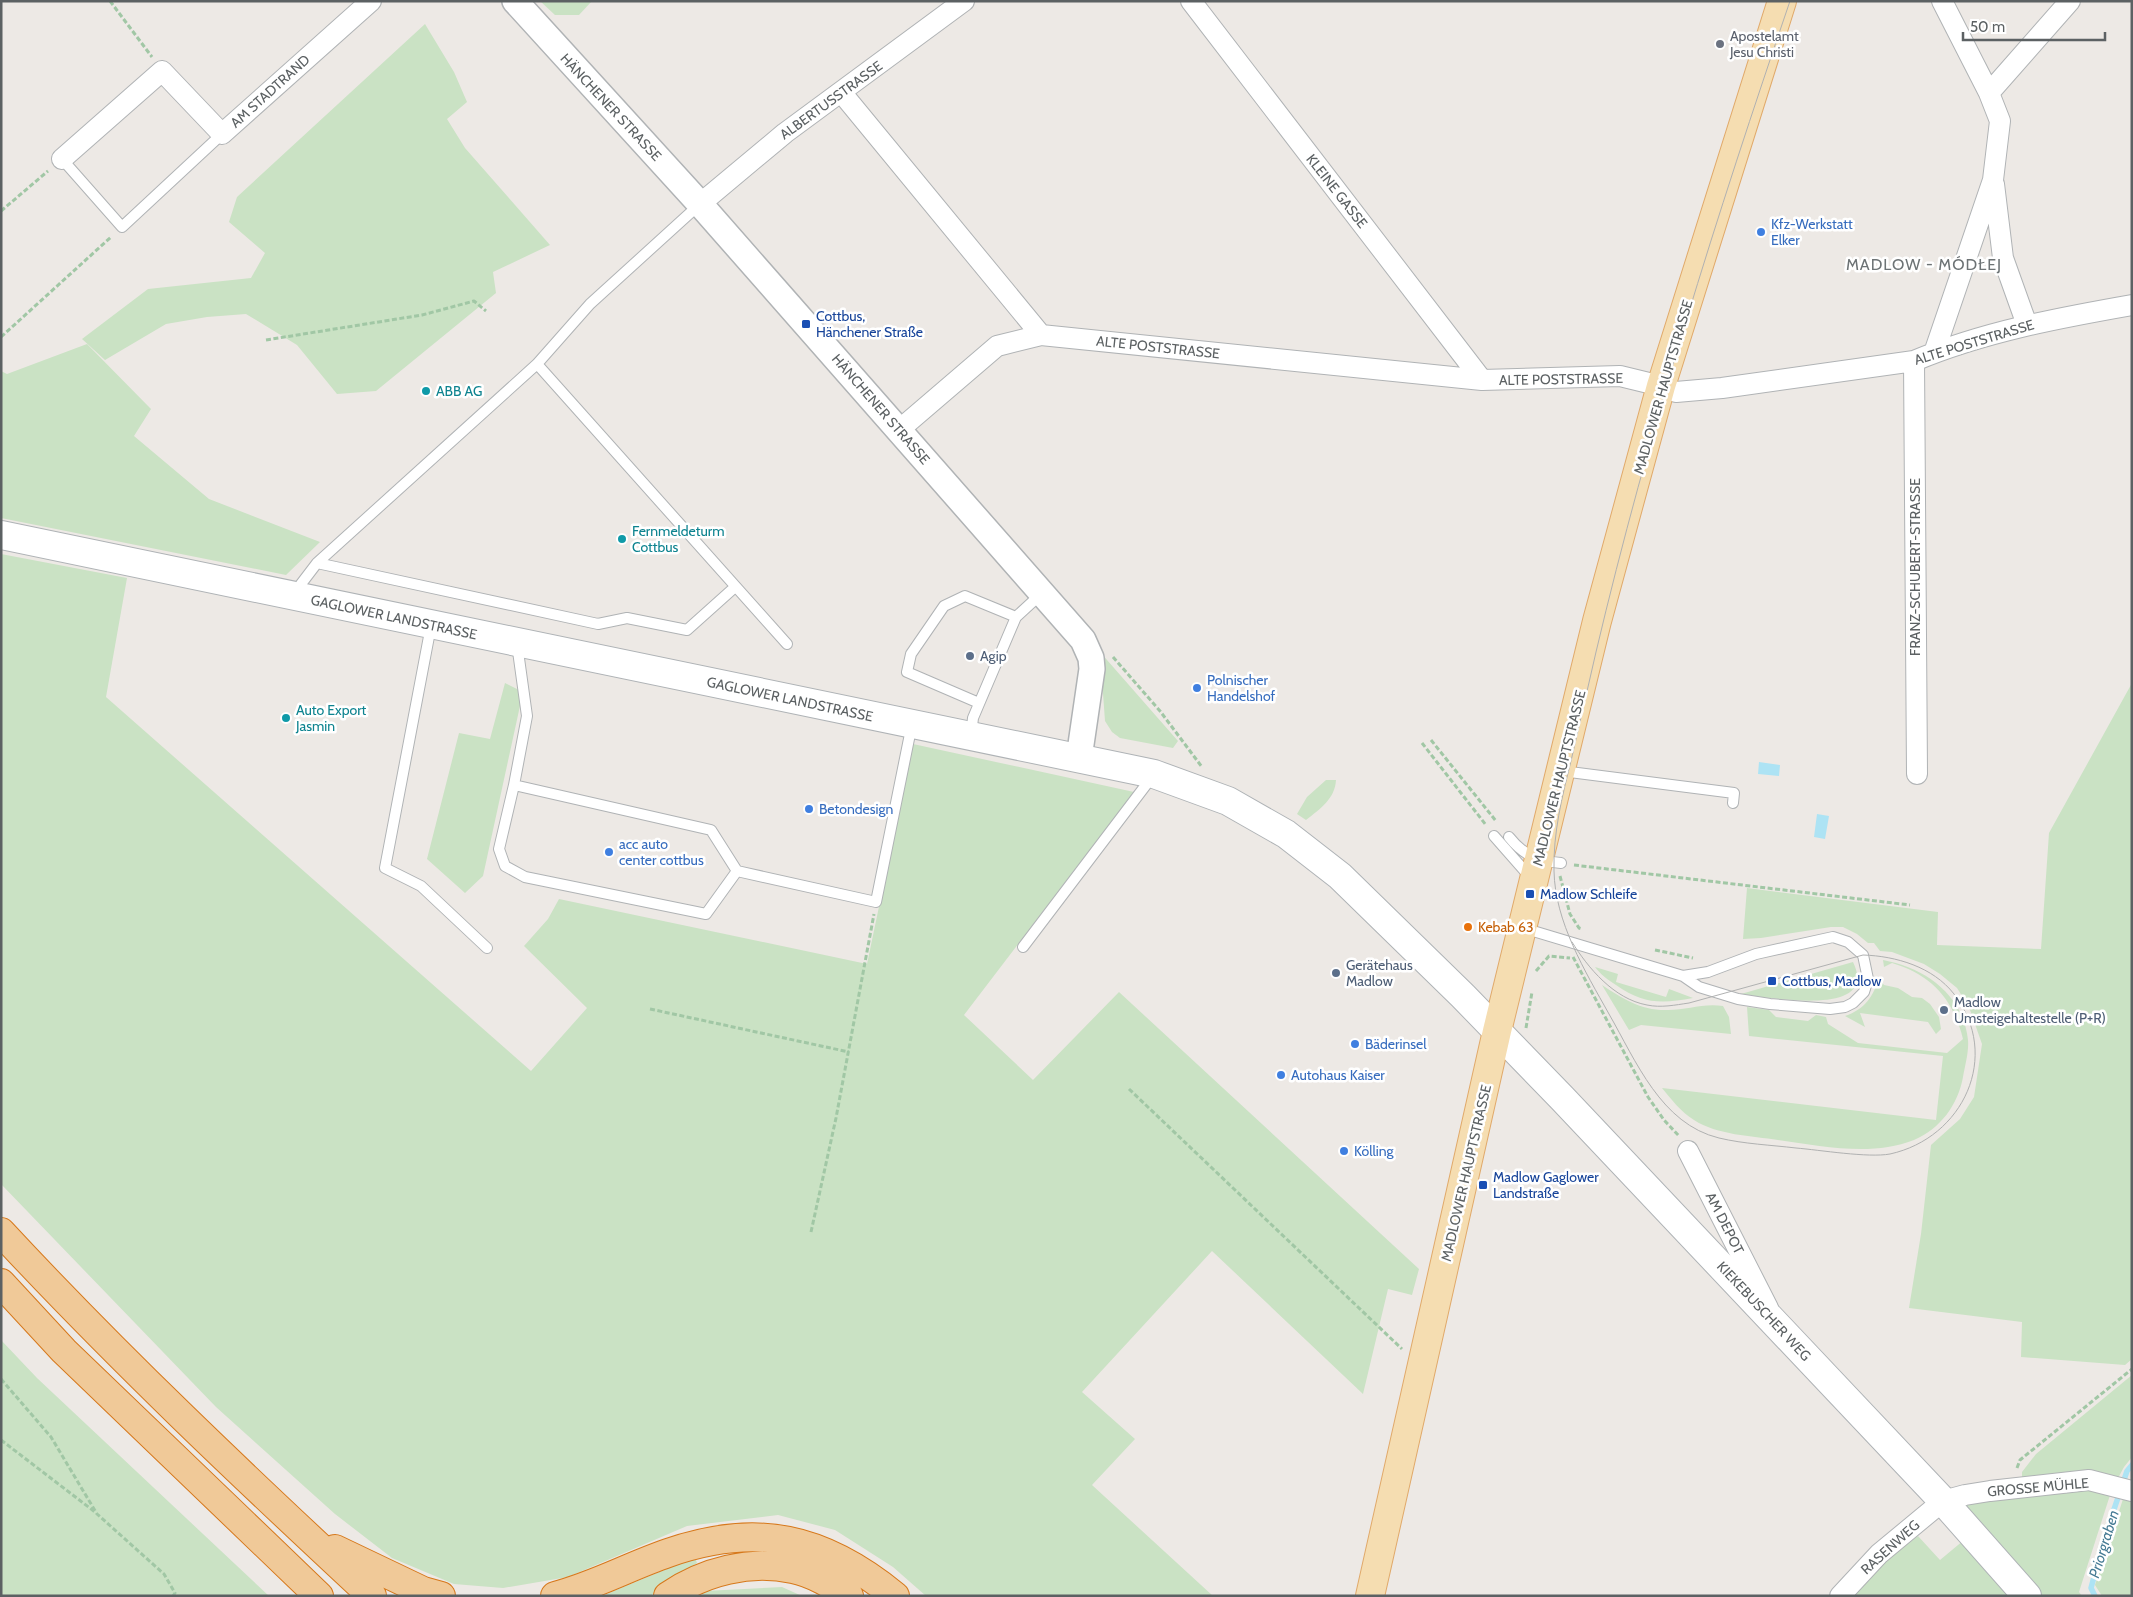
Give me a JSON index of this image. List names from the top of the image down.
{
  "streets": {
    "main road": ["MADLOWER HAUPTSTRASSE", "GAGLOWER LANDSTRASSE", "KIEKEBUSCHER WEG"],
    "street": [
      "AM STADTRAND",
      "ALBERTUSSTRASSE",
      "HÄNCHENER STRASSE",
      "KLEINE GASSE",
      "ALTE POSTSTRASSE",
      "FRANZ-SCHUBERT-STRASSE",
      "AM DEPOT",
      "GROSSE MÜHLE",
      "RASENWEG"
    ]
  },
  "crossings": [
    ["ALBERTUSSTRASSE", "HÄNCHENER STRASSE"],
    ["HÄNCHENER STRASSE", "ALTE POSTSTRASSE"],
    ["HÄNCHENER STRASSE", "GAGLOWER LANDSTRASSE"],
    ["KLEINE GASSE", "ALTE POSTSTRASSE"],
    ["ALTE POSTSTRASSE", "MADLOWER HAUPTSTRASSE"],
    ["ALTE POSTSTRASSE", "FRANZ-SCHUBERT-STRASSE"],
    ["MADLOWER HAUPTSTRASSE", "GAGLOWER LANDSTRASSE"],
    ["MADLOWER HAUPTSTRASSE", "KIEKEBUSCHER WEG"],
    ["GAGLOWER LANDSTRASSE", "KIEKEBUSCHER WEG"],
    ["AM DEPOT", "KIEKEBUSCHER WEG"],
    ["KIEKEBUSCHER WEG", "GROSSE MÜHLE"],
    ["KIEKEBUSCHER WEG", "RASENWEG"],
    ["GROSSE MÜHLE", "RASENWEG"]
  ],
  "districts": ["MADLOW - MÓDŁEJ"],
  "water": ["Priorgraben"],
  "places": {
    "other": [
      "Apostelamt Jesu Christi",
      "Kfz-Werkstatt Elker",
      "ABB AG",
      "Fernmeldeturm Cottbus",
      "Agip",
      "Polnischer Handelshof",
      "Auto Export Jasmin",
      "Betondesign",
      "acc auto center cottbus",
      "Kebab 63",
      "Gerätehaus Madlow",
      "Madlow Umsteigehaltestelle (P+R)",
      "Bäderinsel",
      "Autohaus Kaiser",
      "Kölling"
    ],
    "transit": [
      "Cottbus, Hänchener Straße",
      "Madlow Schleife",
      "Cottbus, Madlow",
      "Madlow Gaglower Landstraße"
    ]
  },
  "scale_bar": "50 m"
}
